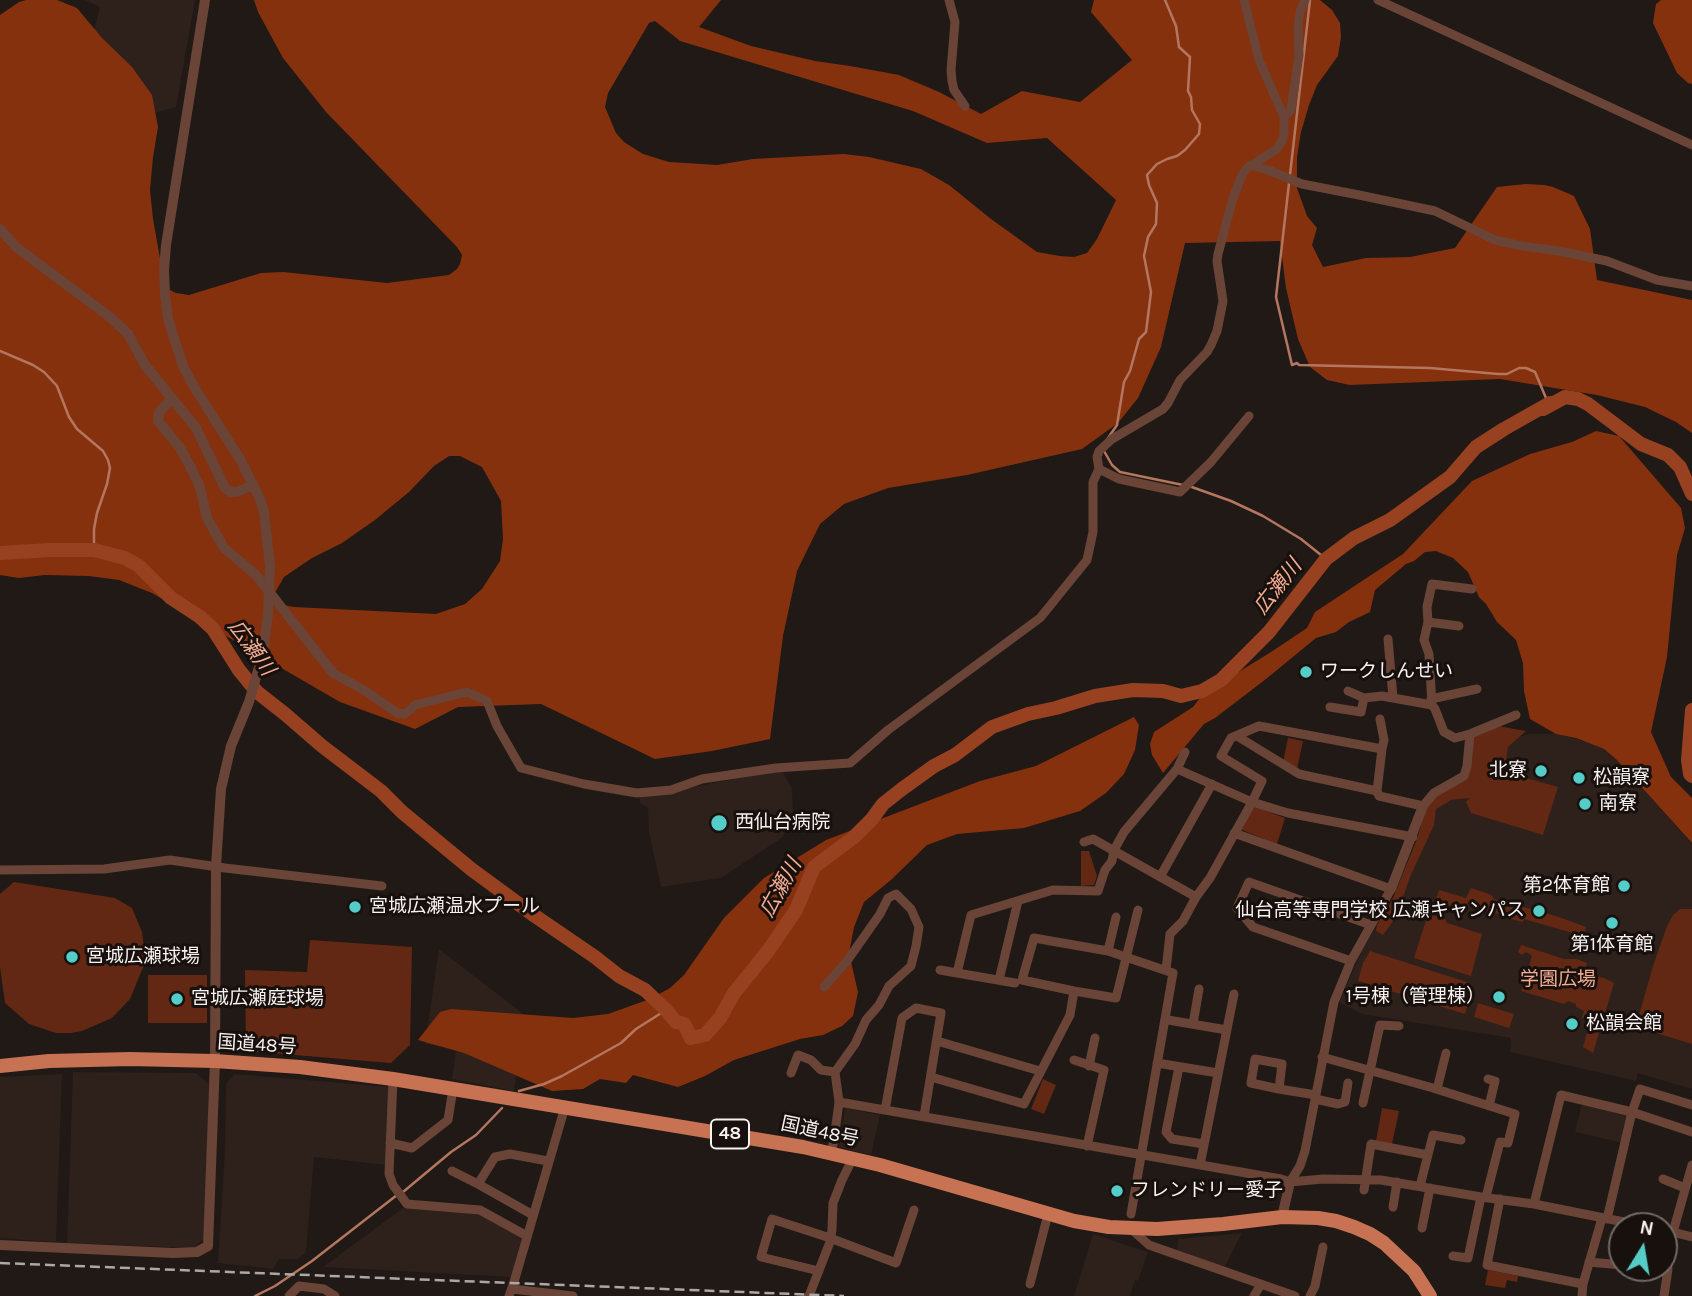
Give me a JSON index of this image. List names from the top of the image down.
{
  "streets": {
    "highway": ["国道48号", "48"]
  },
  "water": ["広瀬川"],
  "parks": ["学園広場"],
  "places": [
    "ワークしんせい",
    "北寮",
    "松韻寮",
    "南寮",
    "西仙台病院",
    "第2体育館",
    "宮城広瀬温水プール",
    "仙台高等専門学校 広瀬キャンパス",
    "第1体育館",
    "宮城広瀬球場",
    "1号棟（管理棟）",
    "宮城広瀬庭球場",
    "松韻会館",
    "フレンドリー愛子"
  ],
  "north": "top"
}
